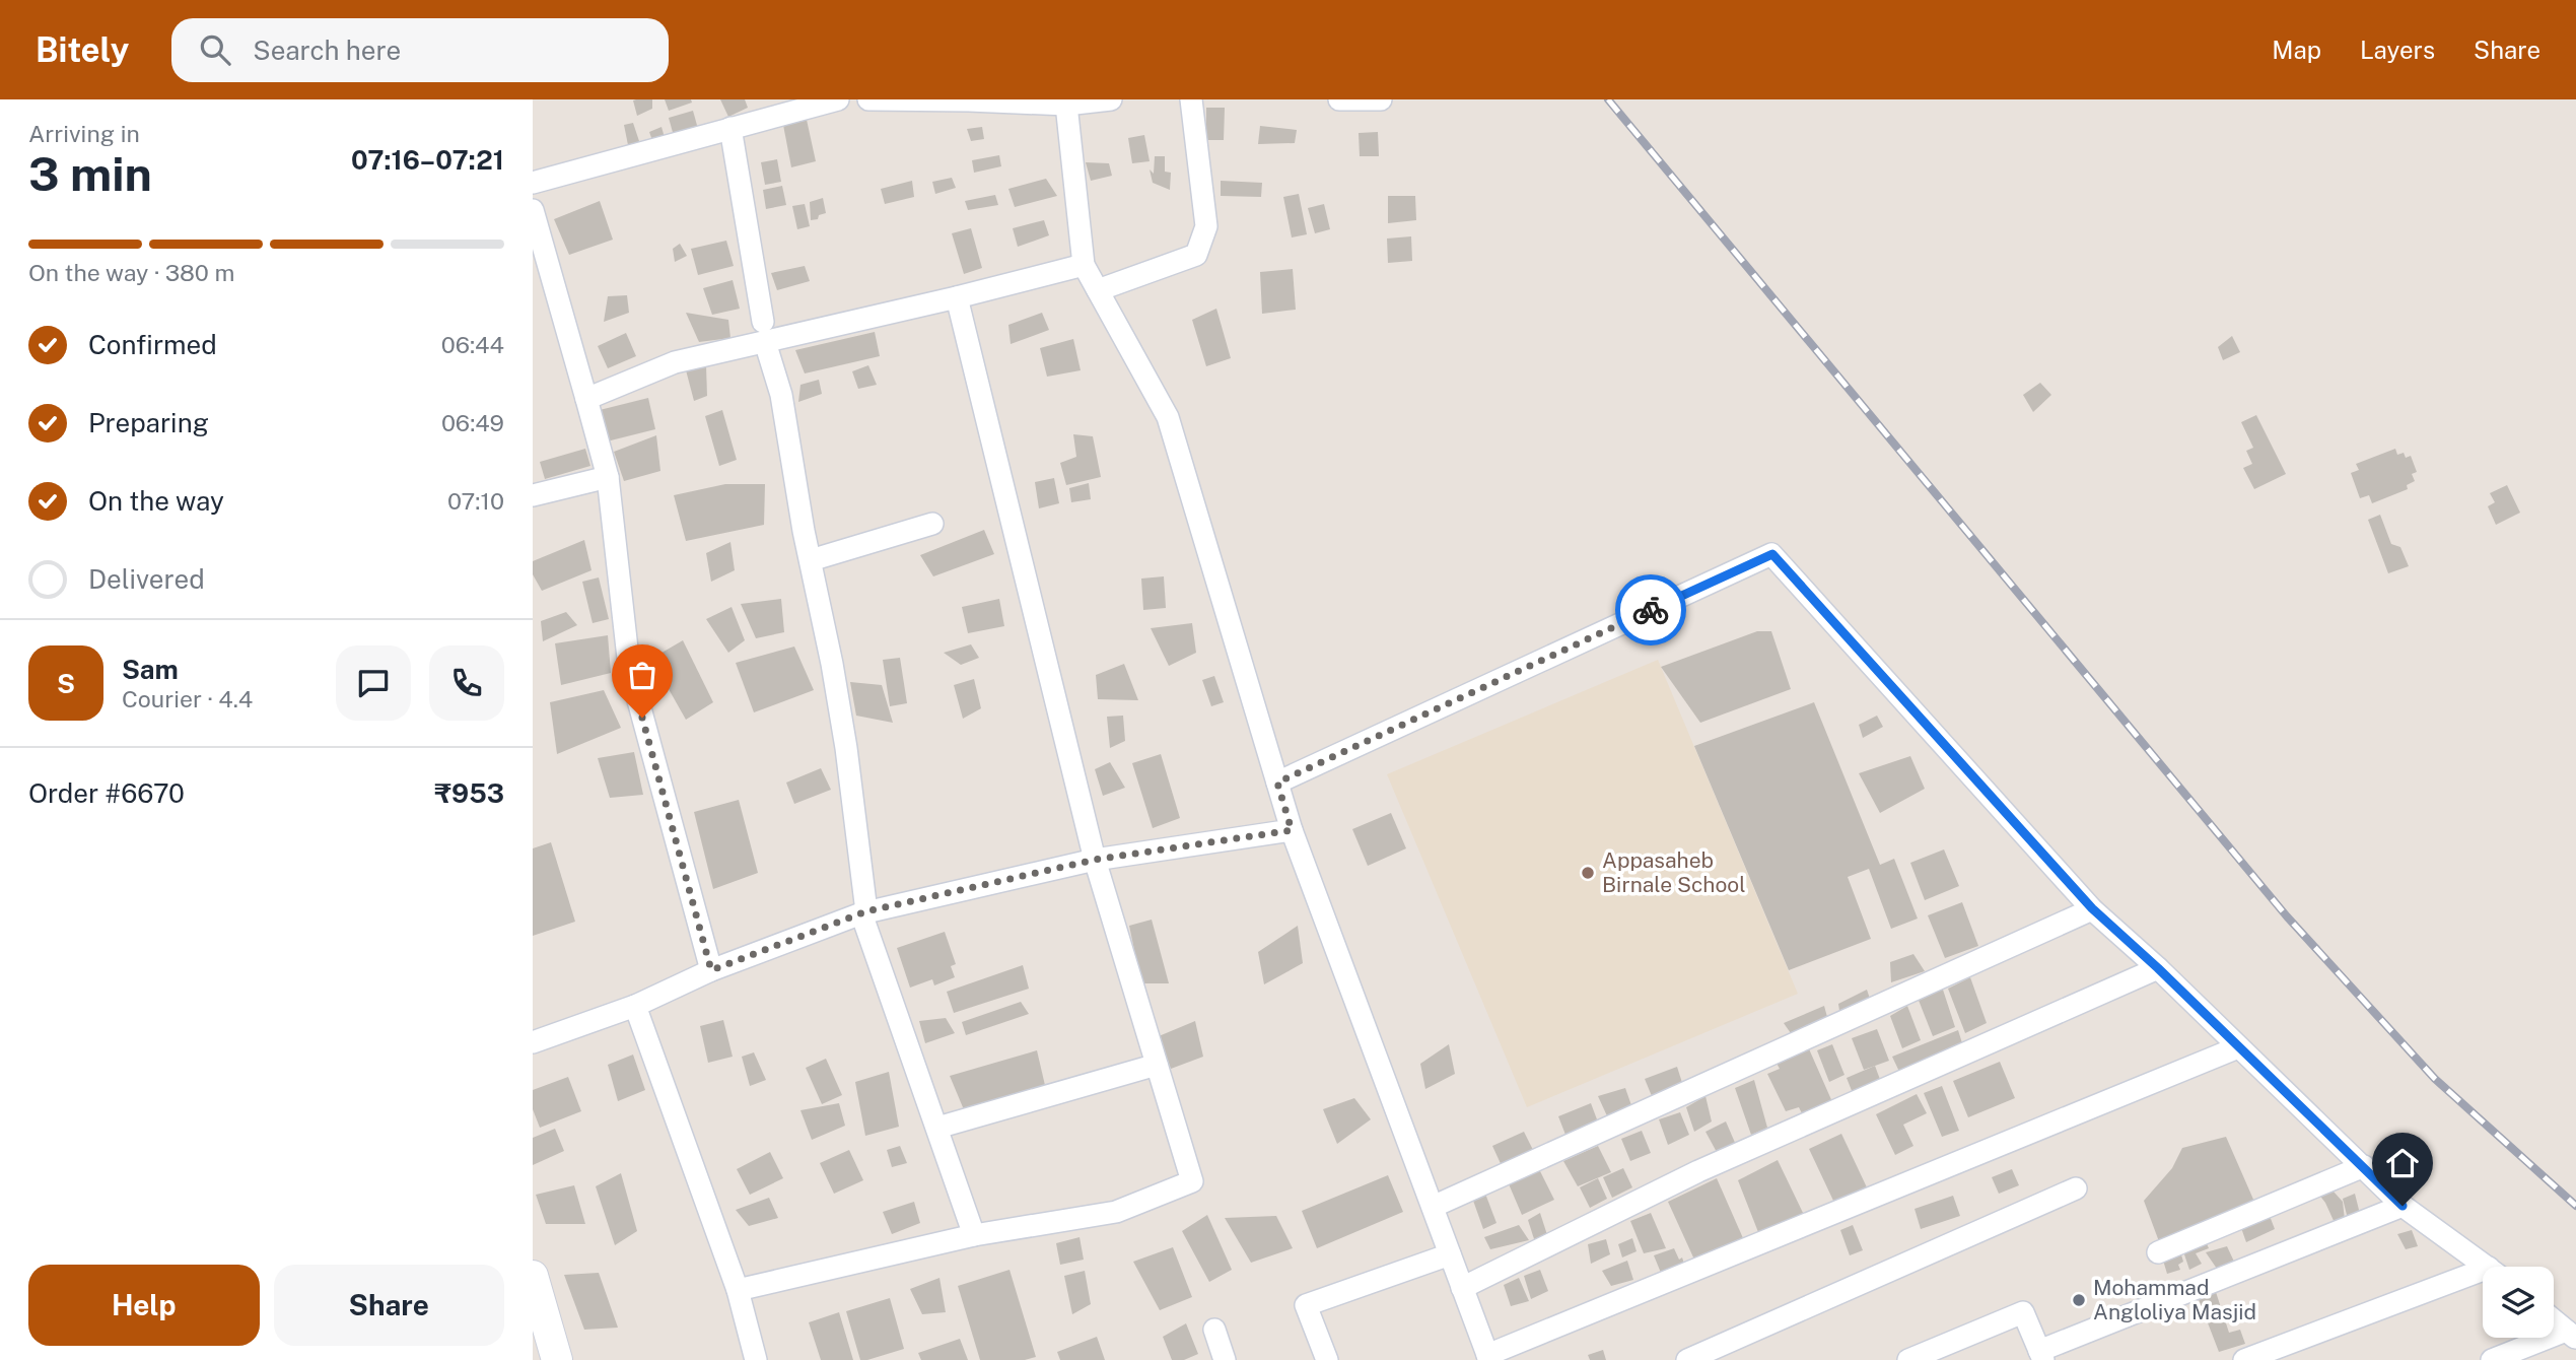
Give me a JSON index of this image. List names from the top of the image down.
{
  "places": ["Appasaheb Birnale School", "Mohammad Angloliya Masjid"],
  "page": {
    "header": "Bitely",
    "search": "Search here",
    "nav": ["Map", "Layers", "Share"],
    "heading": ["3 min", "Arriving in", "07:16–07:21"],
    "panel": [
      "Sam",
      "Courier · 4.4",
      "Order #6670",
      "₹953"
    ],
    "bar": "On the way · 380 m",
    "list": [
      ["Confirmed", "06:44"],
      ["Preparing", "06:49"],
      ["On the way", "07:10"],
      "Delivered"
    ],
    "round": "S",
    "buttons": ["Help", "Share"]
  }
}
